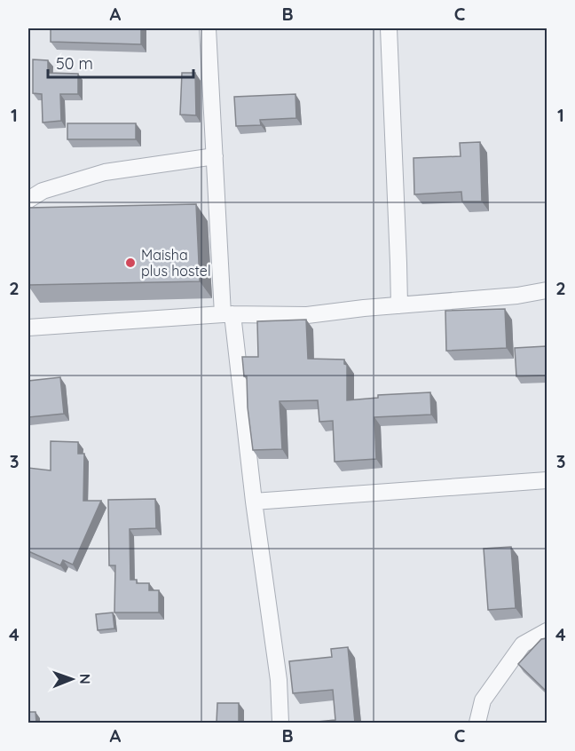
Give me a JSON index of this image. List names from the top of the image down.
{
  "places": ["Maisha plus hostel"],
  "scale_bar": "50 m",
  "north": "right",
  "grid": {
    "columns": ["A", "B", "C"],
    "rows": [
      "1",
      "2",
      "3",
      "4"
    ]
  }
}
